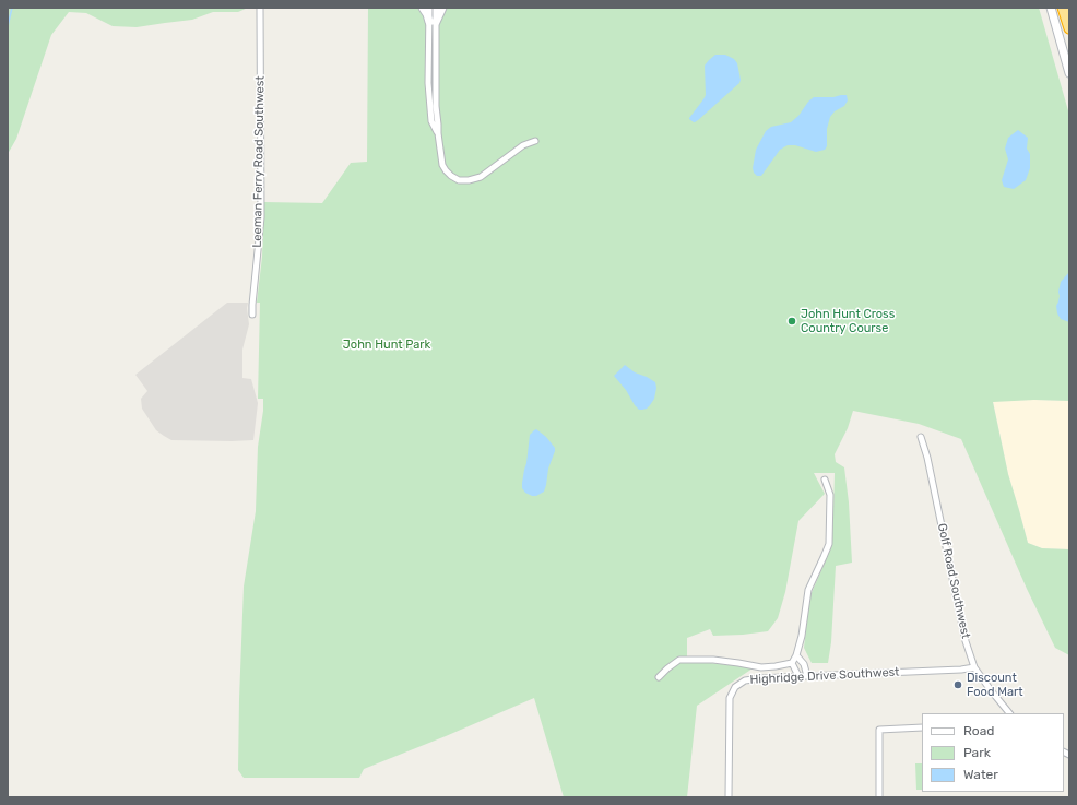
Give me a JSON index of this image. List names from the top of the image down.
{
  "streets": {
    "street": ["Leeman Ferry Road Southwest", "Golf Road Southwest", "Highridge Drive Southwest"]
  },
  "crossings": [
    ["Golf Road Southwest", "Highridge Drive Southwest"]
  ],
  "parks": ["John Hunt Park"],
  "places": ["John Hunt Cross Country Course", "Discount Food Mart"],
  "legend": ["Road", "Park", "Water"]
}
